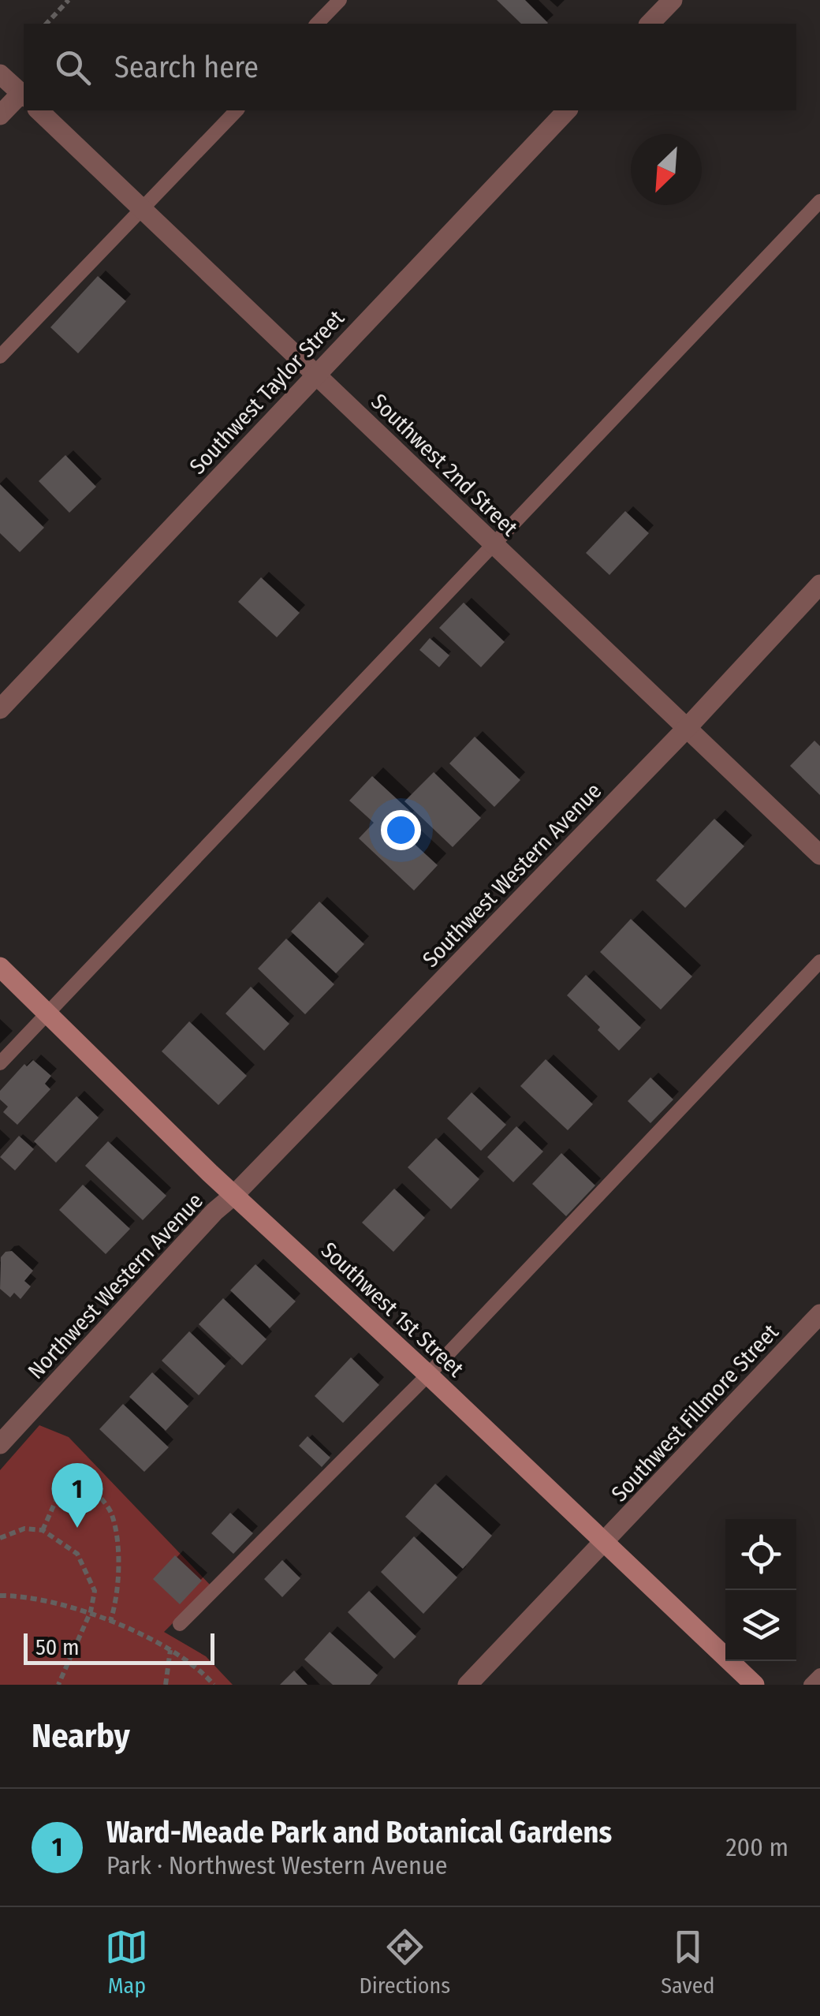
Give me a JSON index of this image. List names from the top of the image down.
{
  "streets": {
    "street": [
      "Southwest Taylor Street",
      "Southwest 2nd Street",
      "Southwest Western Avenue",
      "Northwest Western Avenue",
      "Southwest 1st Street",
      "Southwest Fillmore Street"
    ]
  },
  "crossings": [
    ["Southwest Taylor Street", "Southwest 2nd Street"],
    ["Southwest 2nd Street", "Southwest Western Avenue"],
    ["Southwest Western Avenue", "Northwest Western Avenue"],
    ["Southwest Western Avenue", "Southwest 1st Street"],
    ["Northwest Western Avenue", "Southwest 1st Street"],
    ["Southwest 1st Street", "Southwest Fillmore Street"]
  ],
  "scale_bar": "50 m",
  "north": "bottom left",
  "page": {
    "search": "Search here",
    "pins": "1",
    "scale": "50 m",
    "heading": "Nearby",
    "list": [
      {
        "mark": "1",
        "name": "Ward-Meade Park and Botanical Gardens",
        "note": "Park · Northwest Western Avenue",
        "value": "200 m"
      }
    ],
    "nav": ["Map", "Directions", "Saved"]
  }
}
